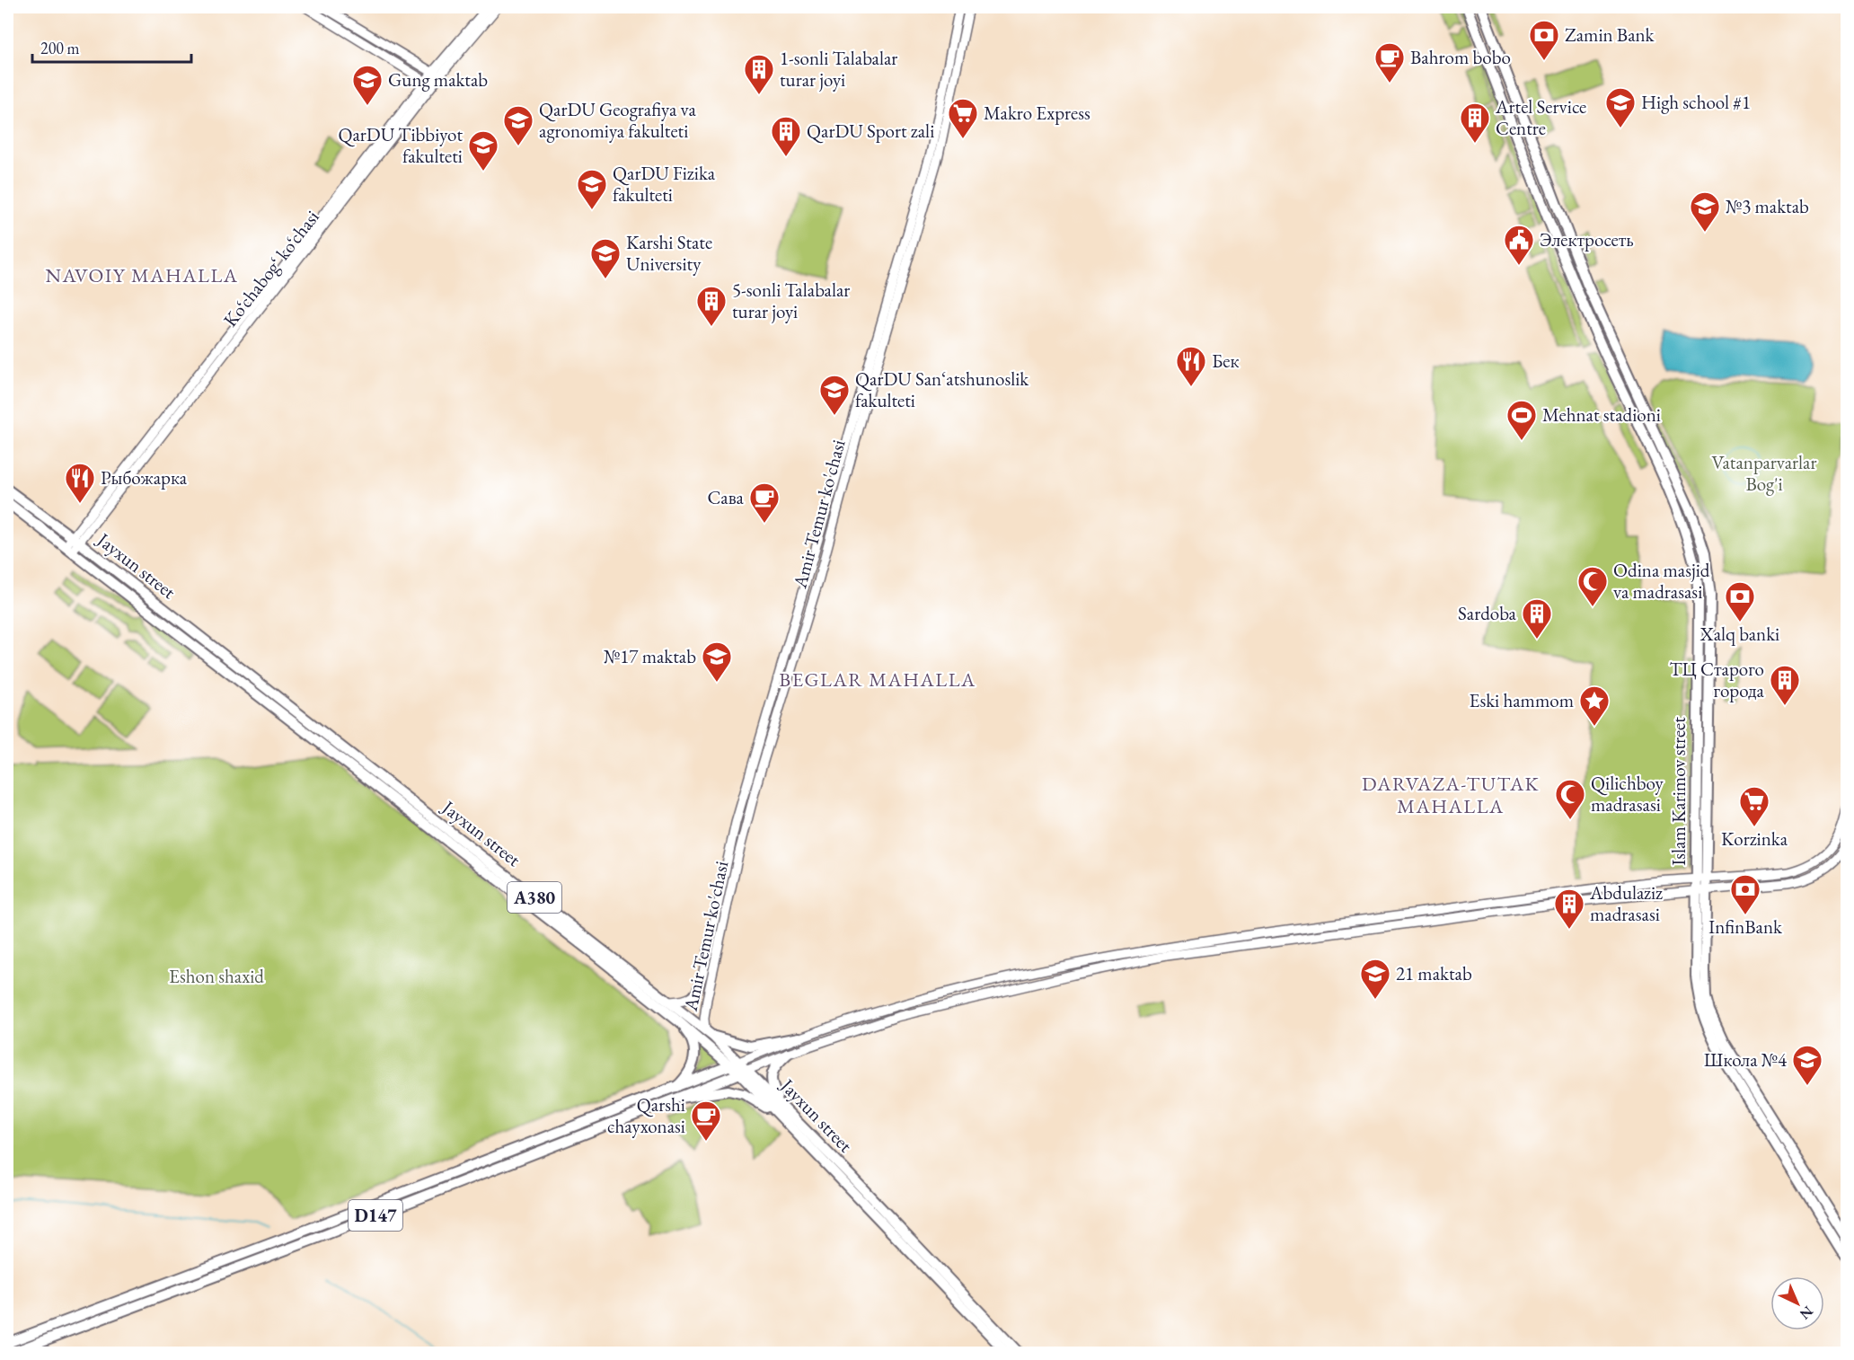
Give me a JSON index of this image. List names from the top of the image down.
{
  "streets": {
    "main road": [
      "Ko‘chabog‘ ko‘chasi",
      "Amir Temur ko'chasi",
      "Jayxun street",
      "Islam Karimov street",
      "A380",
      "D147"
    ]
  },
  "crossings": [
    ["Ko‘chabog‘ ko‘chasi", "Jayxun street"],
    ["Amir Temur ko'chasi", "Jayxun street"],
    ["Jayxun street", "D147"]
  ],
  "districts": ["NAVOIY MAHALLA", "BEGLAR MAHALLA", "DARVAZA-TUTAK MAHALLA"],
  "parks": ["Vatanparvarlar Bog'i", "Eshon shaxid"],
  "places": {
    "bank": ["Zamin Bank", "Xalq banki", "InfinBank"],
    "cafe": ["Bahrom bobo", "Сава", "Qarshi chayxonasi"],
    "building": [
      "1-sonli Talabalar turar joyi",
      "Artel Service Centre",
      "QarDU Sport zali",
      "5-sonli Talabalar turar joyi",
      "Sardoba",
      "ТЦ Старого города",
      "Abdulaziz madrasasi"
    ],
    "school or university": [
      "Gung maktab",
      "High school #1",
      "QarDU Geografiya va agronomiya fakulteti",
      "QarDU Tibbiyot fakulteti",
      "QarDU Fizika fakulteti",
      "№3 maktab",
      "Karshi State University",
      "QarDU San‘atshunoslik fakulteti",
      "№17 maktab",
      "21 maktab",
      "Школа №4"
    ],
    "supermarket": ["Makro Express", "Korzinka"],
    "public building": ["Электросеть"],
    "restaurant": ["Бек", "Рыбожарка"],
    "sports": ["Mehnat stadioni"],
    "mosque": ["Odina masjid va madrasasi", "Qilichboy madrasasi"],
    "place": ["Eski hammom"]
  },
  "scale_bar": "200 m",
  "north": "bottom right"
}
